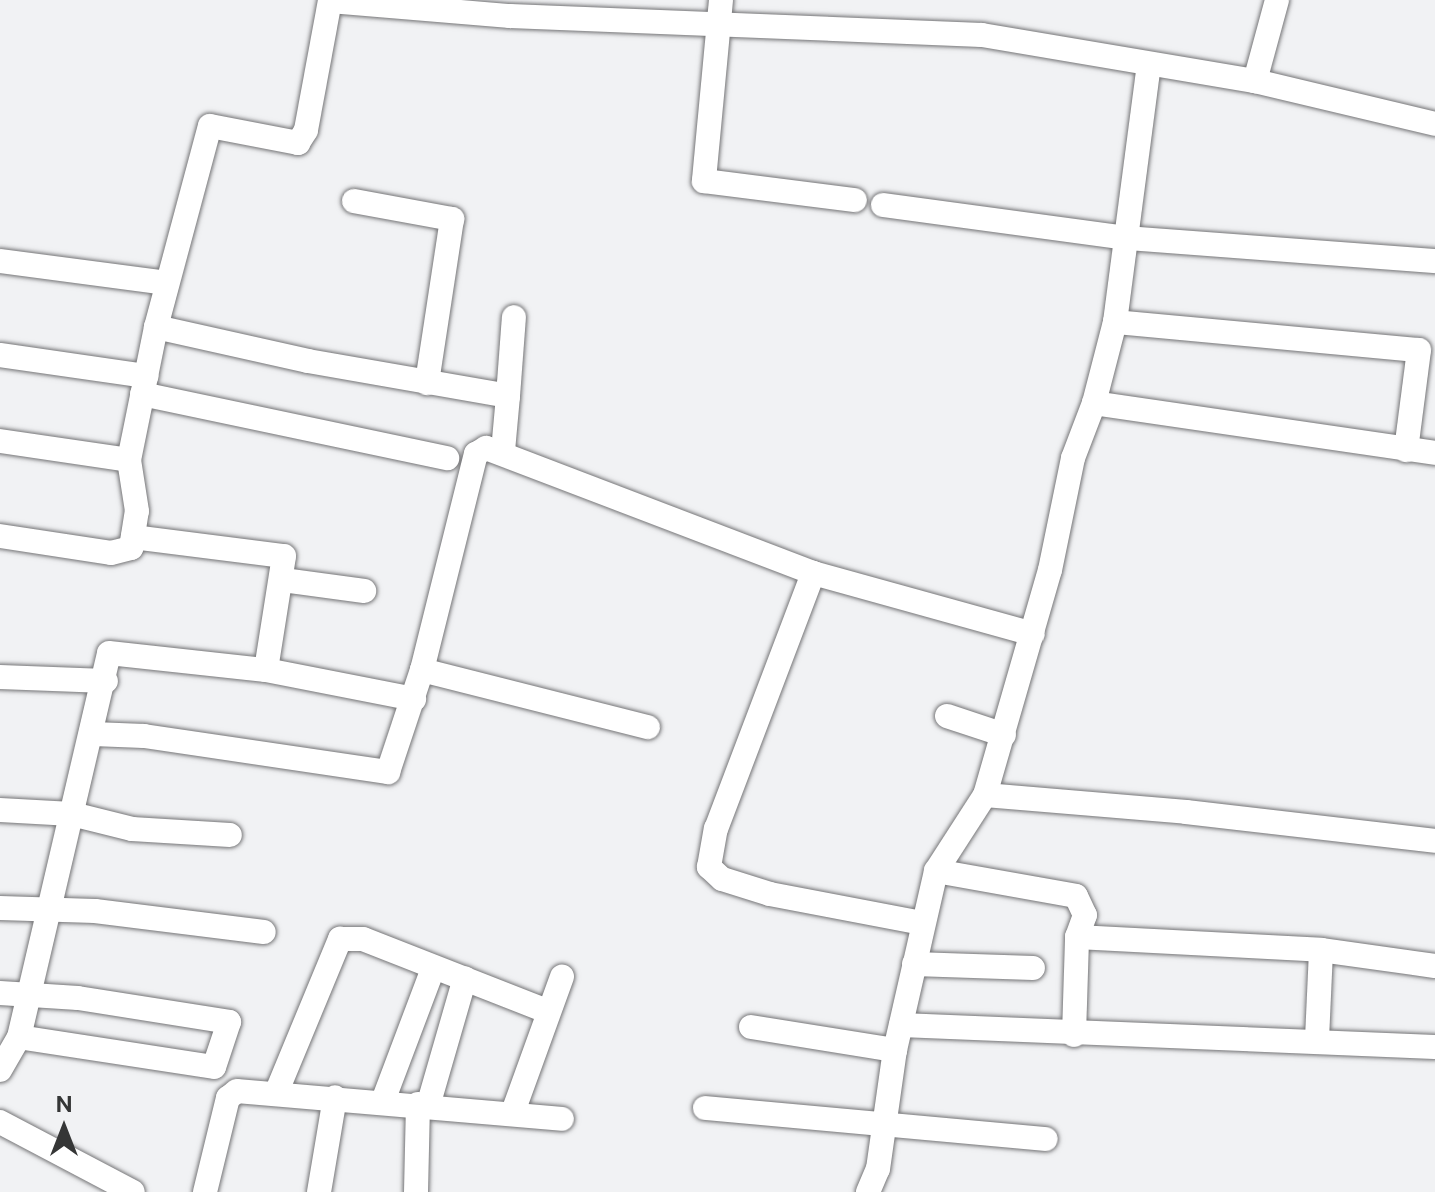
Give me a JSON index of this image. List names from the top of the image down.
{
  "north": "top"
}
